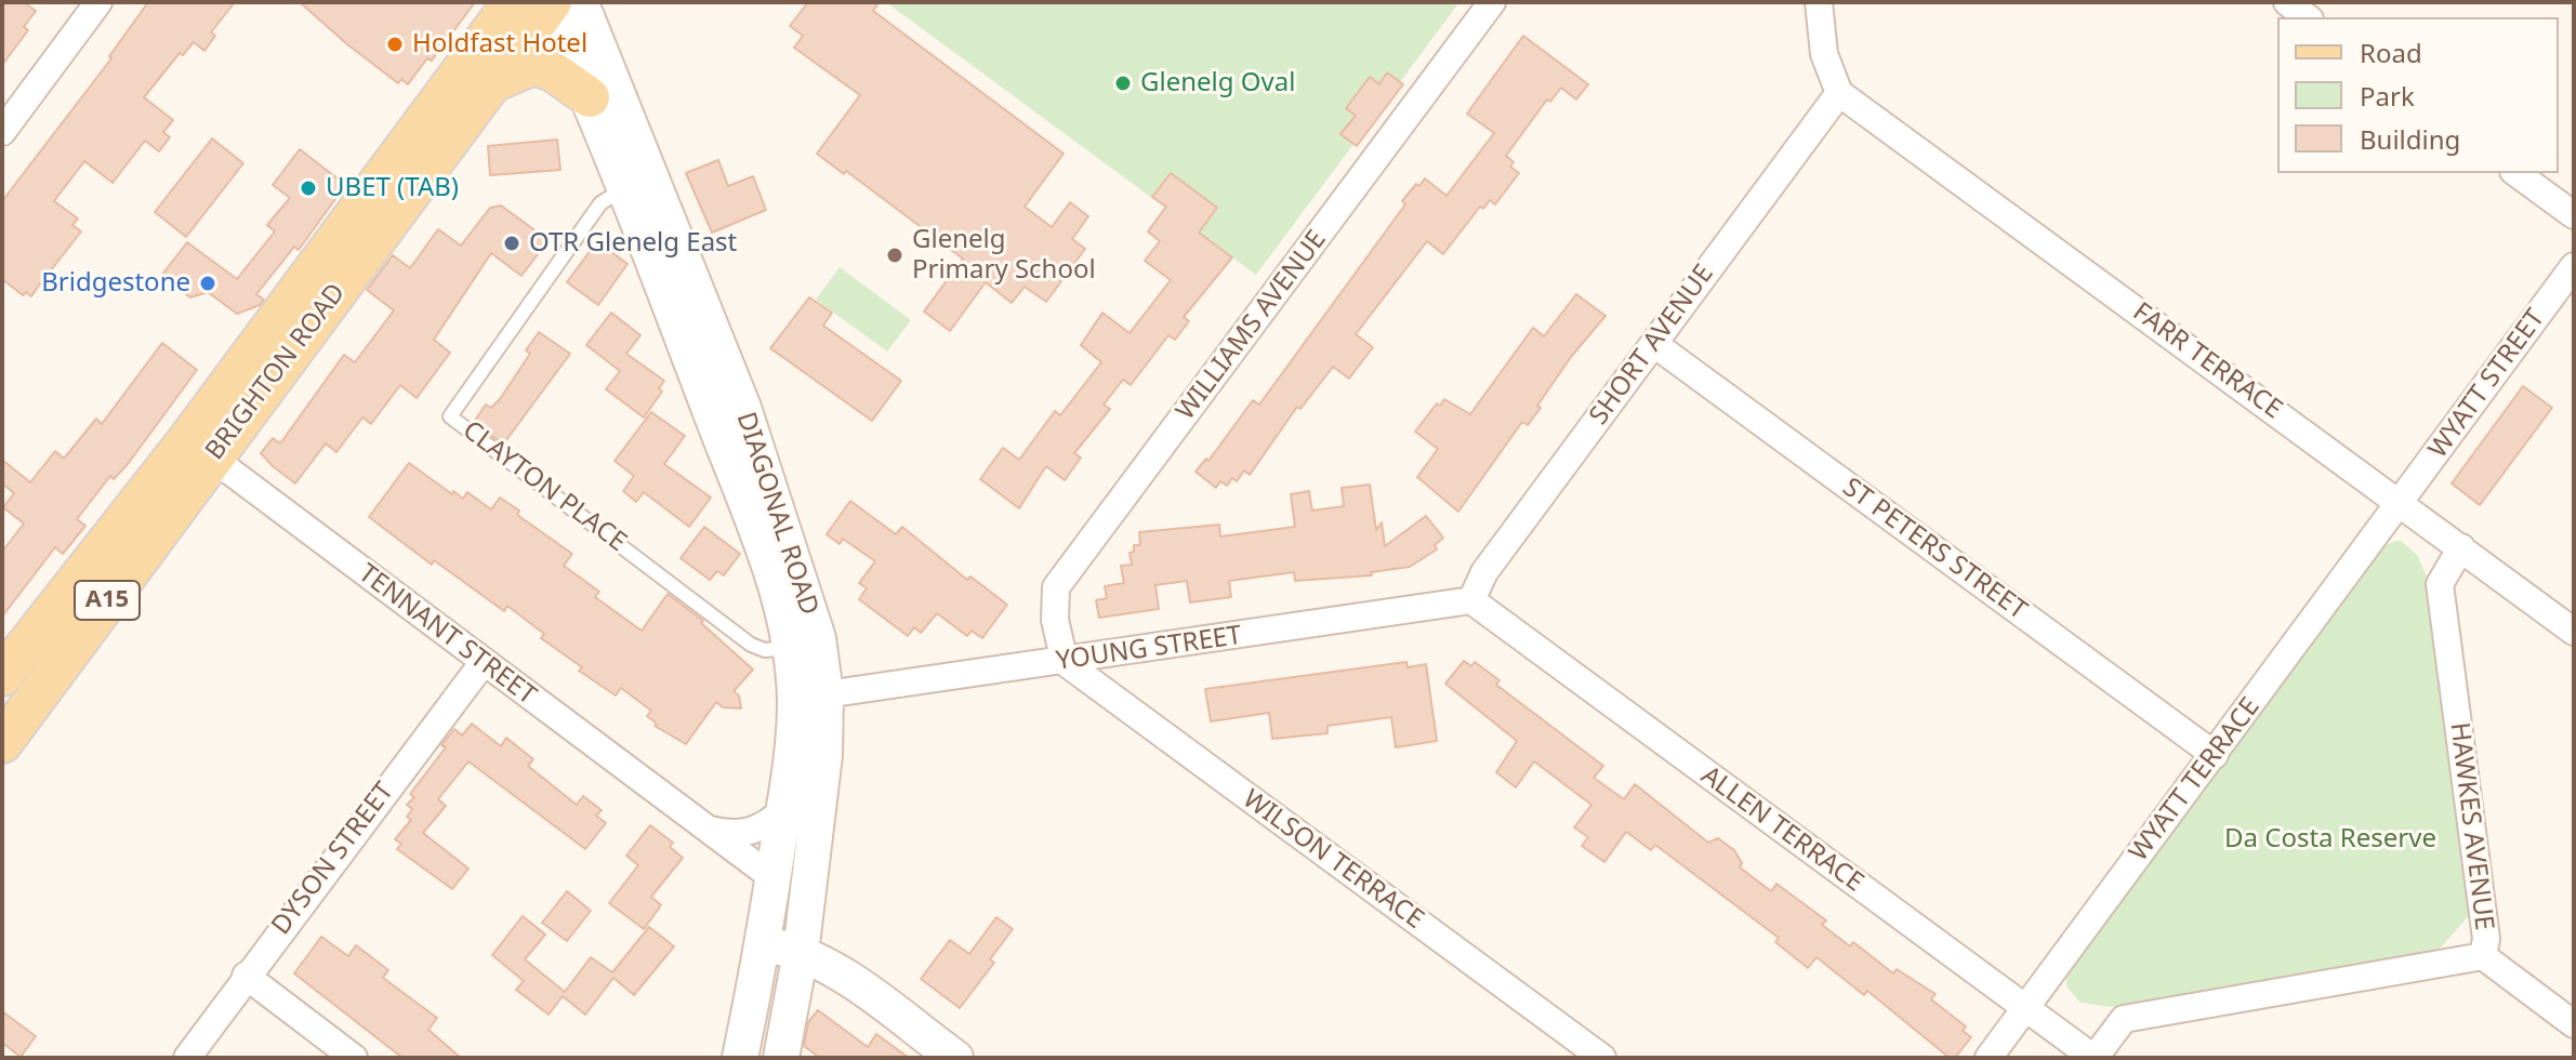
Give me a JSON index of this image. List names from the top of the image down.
{
  "streets": {
    "main road": ["BRIGHTON ROAD", "DIAGONAL ROAD", "A15"],
    "street": [
      "WILLIAMS AVENUE",
      "SHORT AVENUE",
      "FARR TERRACE",
      "WYATT STREET",
      "ST PETERS STREET",
      "TENNANT STREET",
      "YOUNG STREET",
      "WYATT TERRACE",
      "HAWKES AVENUE",
      "ALLEN TERRACE",
      "DYSON STREET",
      "WILSON TERRACE"
    ],
    "lane": ["CLAYTON PLACE"]
  },
  "crossings": [
    ["WILLIAMS AVENUE", "YOUNG STREET"],
    ["WILLIAMS AVENUE", "WILSON TERRACE"],
    ["SHORT AVENUE", "FARR TERRACE"],
    ["SHORT AVENUE", "ST PETERS STREET"],
    ["SHORT AVENUE", "YOUNG STREET"],
    ["SHORT AVENUE", "ALLEN TERRACE"],
    ["FARR TERRACE", "WYATT STREET"],
    ["FARR TERRACE", "WYATT TERRACE"],
    ["FARR TERRACE", "HAWKES AVENUE"],
    ["BRIGHTON ROAD", "DIAGONAL ROAD"],
    ["BRIGHTON ROAD", "TENNANT STREET"],
    ["WYATT STREET", "WYATT TERRACE"],
    ["CLAYTON PLACE", "DIAGONAL ROAD"],
    ["DIAGONAL ROAD", "TENNANT STREET"],
    ["DIAGONAL ROAD", "YOUNG STREET"],
    ["ST PETERS STREET", "WYATT TERRACE"],
    ["TENNANT STREET", "DYSON STREET"],
    ["YOUNG STREET", "ALLEN TERRACE"],
    ["YOUNG STREET", "WILSON TERRACE"],
    ["WYATT TERRACE", "ALLEN TERRACE"],
    ["HAWKES AVENUE", "ALLEN TERRACE"]
  ],
  "parks": ["Da Costa Reserve"],
  "places": [
    "Holdfast Hotel",
    "Glenelg Oval",
    "UBET (TAB)",
    "OTR Glenelg East",
    "Glenelg Primary School",
    "Bridgestone"
  ],
  "legend": ["Road", "Park", "Building"]
}
